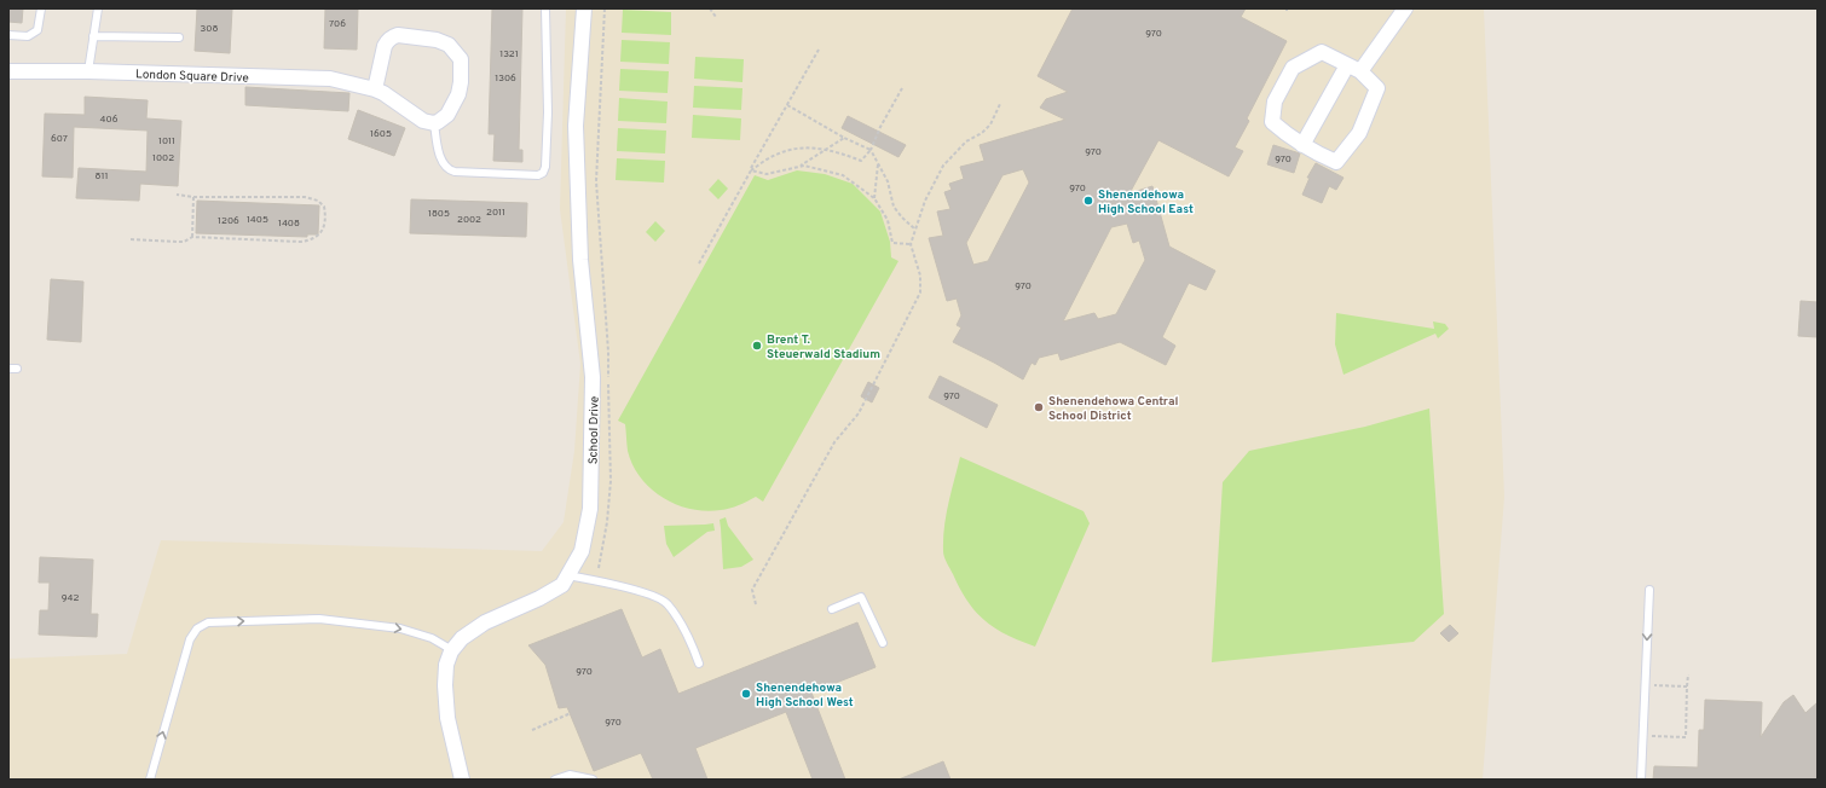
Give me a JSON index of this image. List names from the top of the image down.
{
  "streets": {
    "street": ["London Square Drive", "School Drive"]
  },
  "places": [
    "Shenendehowa High School East",
    "Brent T. Steuerwald Stadium",
    "Shenendehowa Central School District",
    "Shenendehowa High School West"
  ],
  "house_numbers": [
    "706",
    "308",
    "970",
    "1321",
    "1306",
    "406",
    "1605",
    "607",
    "1011",
    "970",
    "1002",
    "970",
    "811",
    "970",
    "2011",
    "1805",
    "1405",
    "2002",
    "1206",
    "1408",
    "970",
    "970",
    "942",
    "970",
    "970"
  ]
}
